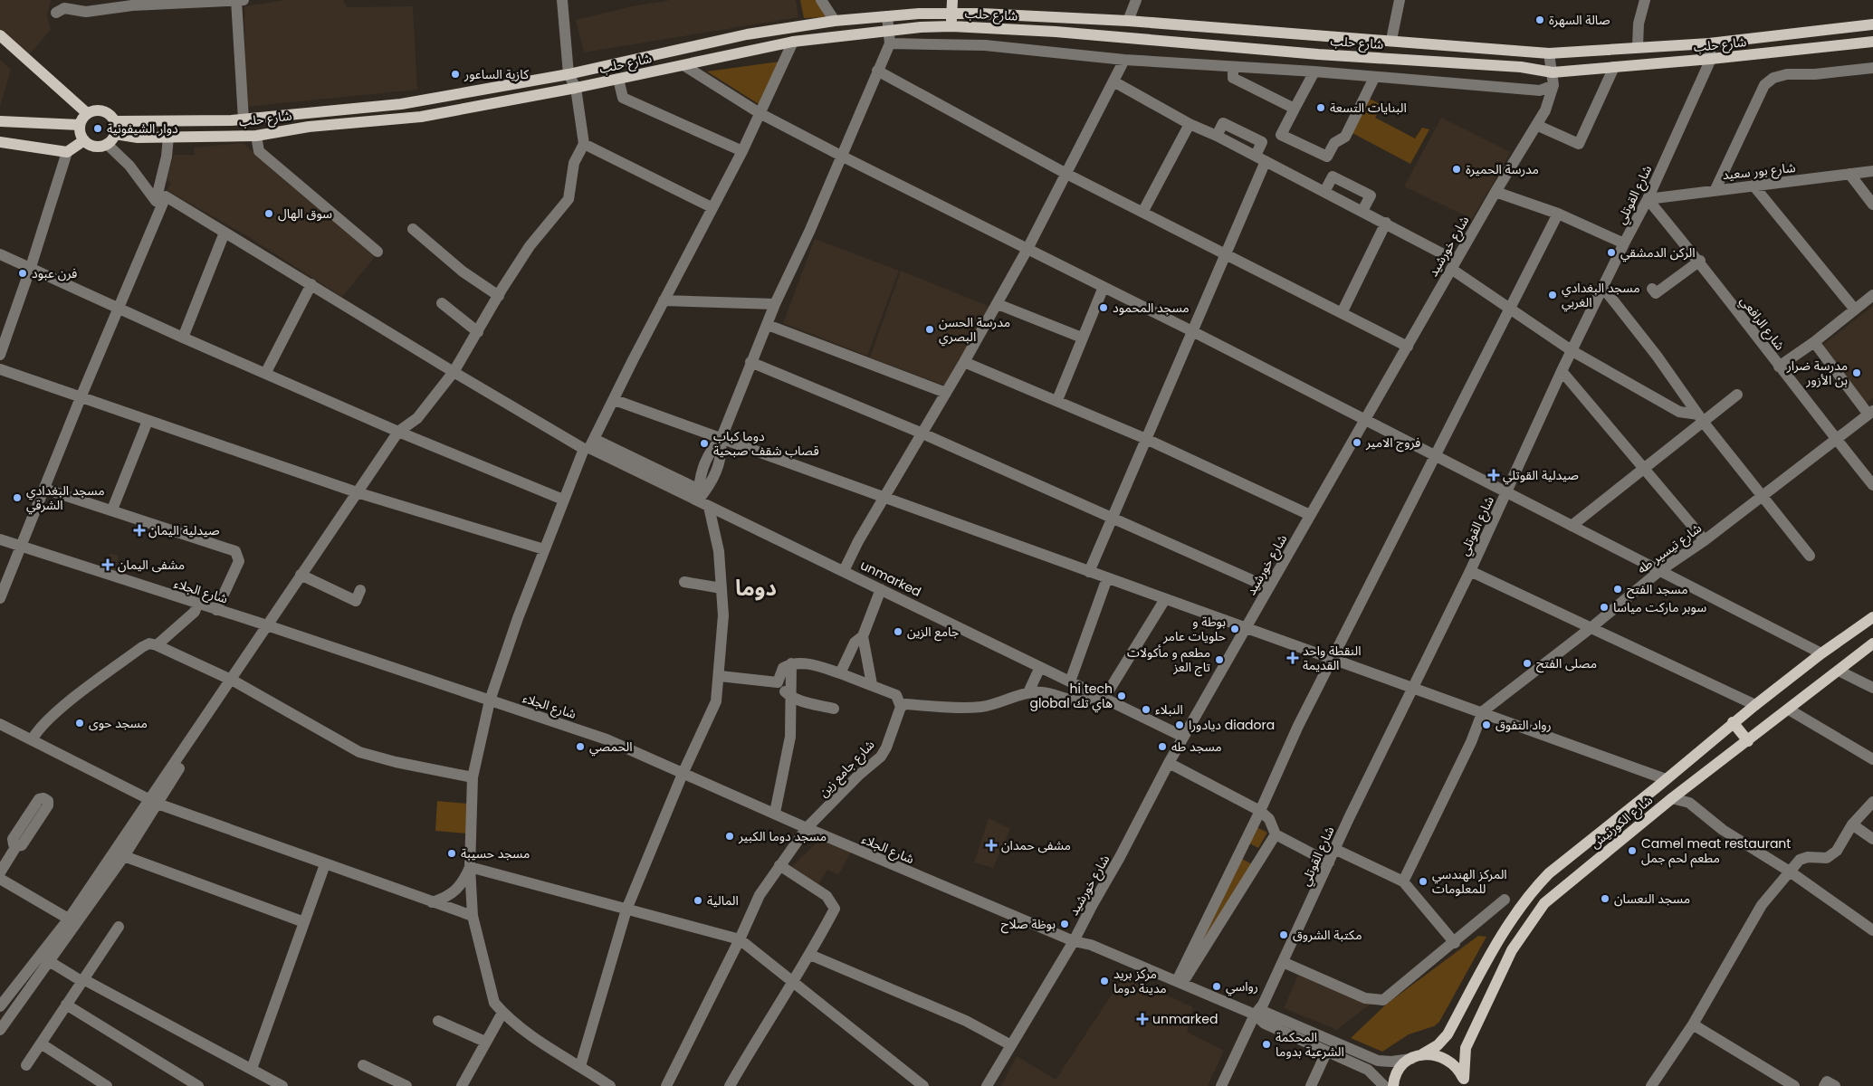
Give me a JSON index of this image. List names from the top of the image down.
{
  "streets": {
    "main road": ["شارع حلب", "شارع الكورنيش"],
    "street": [
      "شارع بور سعيد",
      "شارع القوتلي",
      "شارع خورشيد",
      "شارع الرافعي",
      "شارع تيسير طه",
      "unmarked",
      "شارع الجلاء",
      "شارع جامع زين"
    ]
  },
  "crossings": [
    ["شارع حلب", "شارع القوتلي"],
    ["شارع حلب", "شارع خورشيد"],
    ["شارع بور سعيد", "شارع القوتلي"],
    ["شارع بور سعيد", "شارع الرافعي"],
    ["شارع القوتلي", "شارع الرافعي"],
    ["شارع القوتلي", "شارع الجلاء"],
    ["شارع خورشيد", "unmarked"],
    ["شارع خورشيد", "شارع الجلاء"],
    ["شارع الرافعي", "شارع تيسير طه"],
    ["شارع الجلاء", "شارع جامع زين"]
  ],
  "districts": ["دوما"],
  "places": {
    "other": [
      "صالة السهرة",
      "كازية الساعور",
      "البنايات التسعة",
      "دوار الشيفونية",
      "مدرسة الحميرة",
      "سوق الهال",
      "الركن الدمشقي",
      "فرن عبود",
      "مسجد البغدادي الغربي",
      "مسجد المحمود",
      "مدرسة الحسن البصري",
      "مدرسة ضرار بن الأزور",
      "فروج الامير",
      "دوما كباب قصاب شقف صبحية",
      "مسجد البغدادي الشرقي",
      "مسجد الفتح",
      "سوبر ماركت مياسا",
      "بوطة و حلويات عامر",
      "جامع الزين",
      "مطعم و مأكولات تاج العز",
      "مصلى الفتح",
      "hi tech global هاي تك",
      "النبلاء",
      "مسجد حوى",
      "ديادورا diadora",
      "رواد التفوق",
      "الحمصي",
      "مسجد طه",
      "مسجد دوما الكبير",
      "Camel meat restaurant مطعم لحم جمل",
      "مسجد حسيبة",
      "المركز الهندسي للمعلومات",
      "مسجد النعسان",
      "المالية",
      "بوظة صلاح",
      "مكتبة الشروق",
      "مركز بريد مدينة دوما",
      "رواسي",
      "المحكمة الشرعية بدوما"
    ],
    "health": [
      "صيدلية القوتلي",
      "صيدلية اليمان",
      "مشفى اليمان",
      "النقطة واحد القديمة",
      "مشفى حمدان",
      "unmarked"
    ]
  }
}
